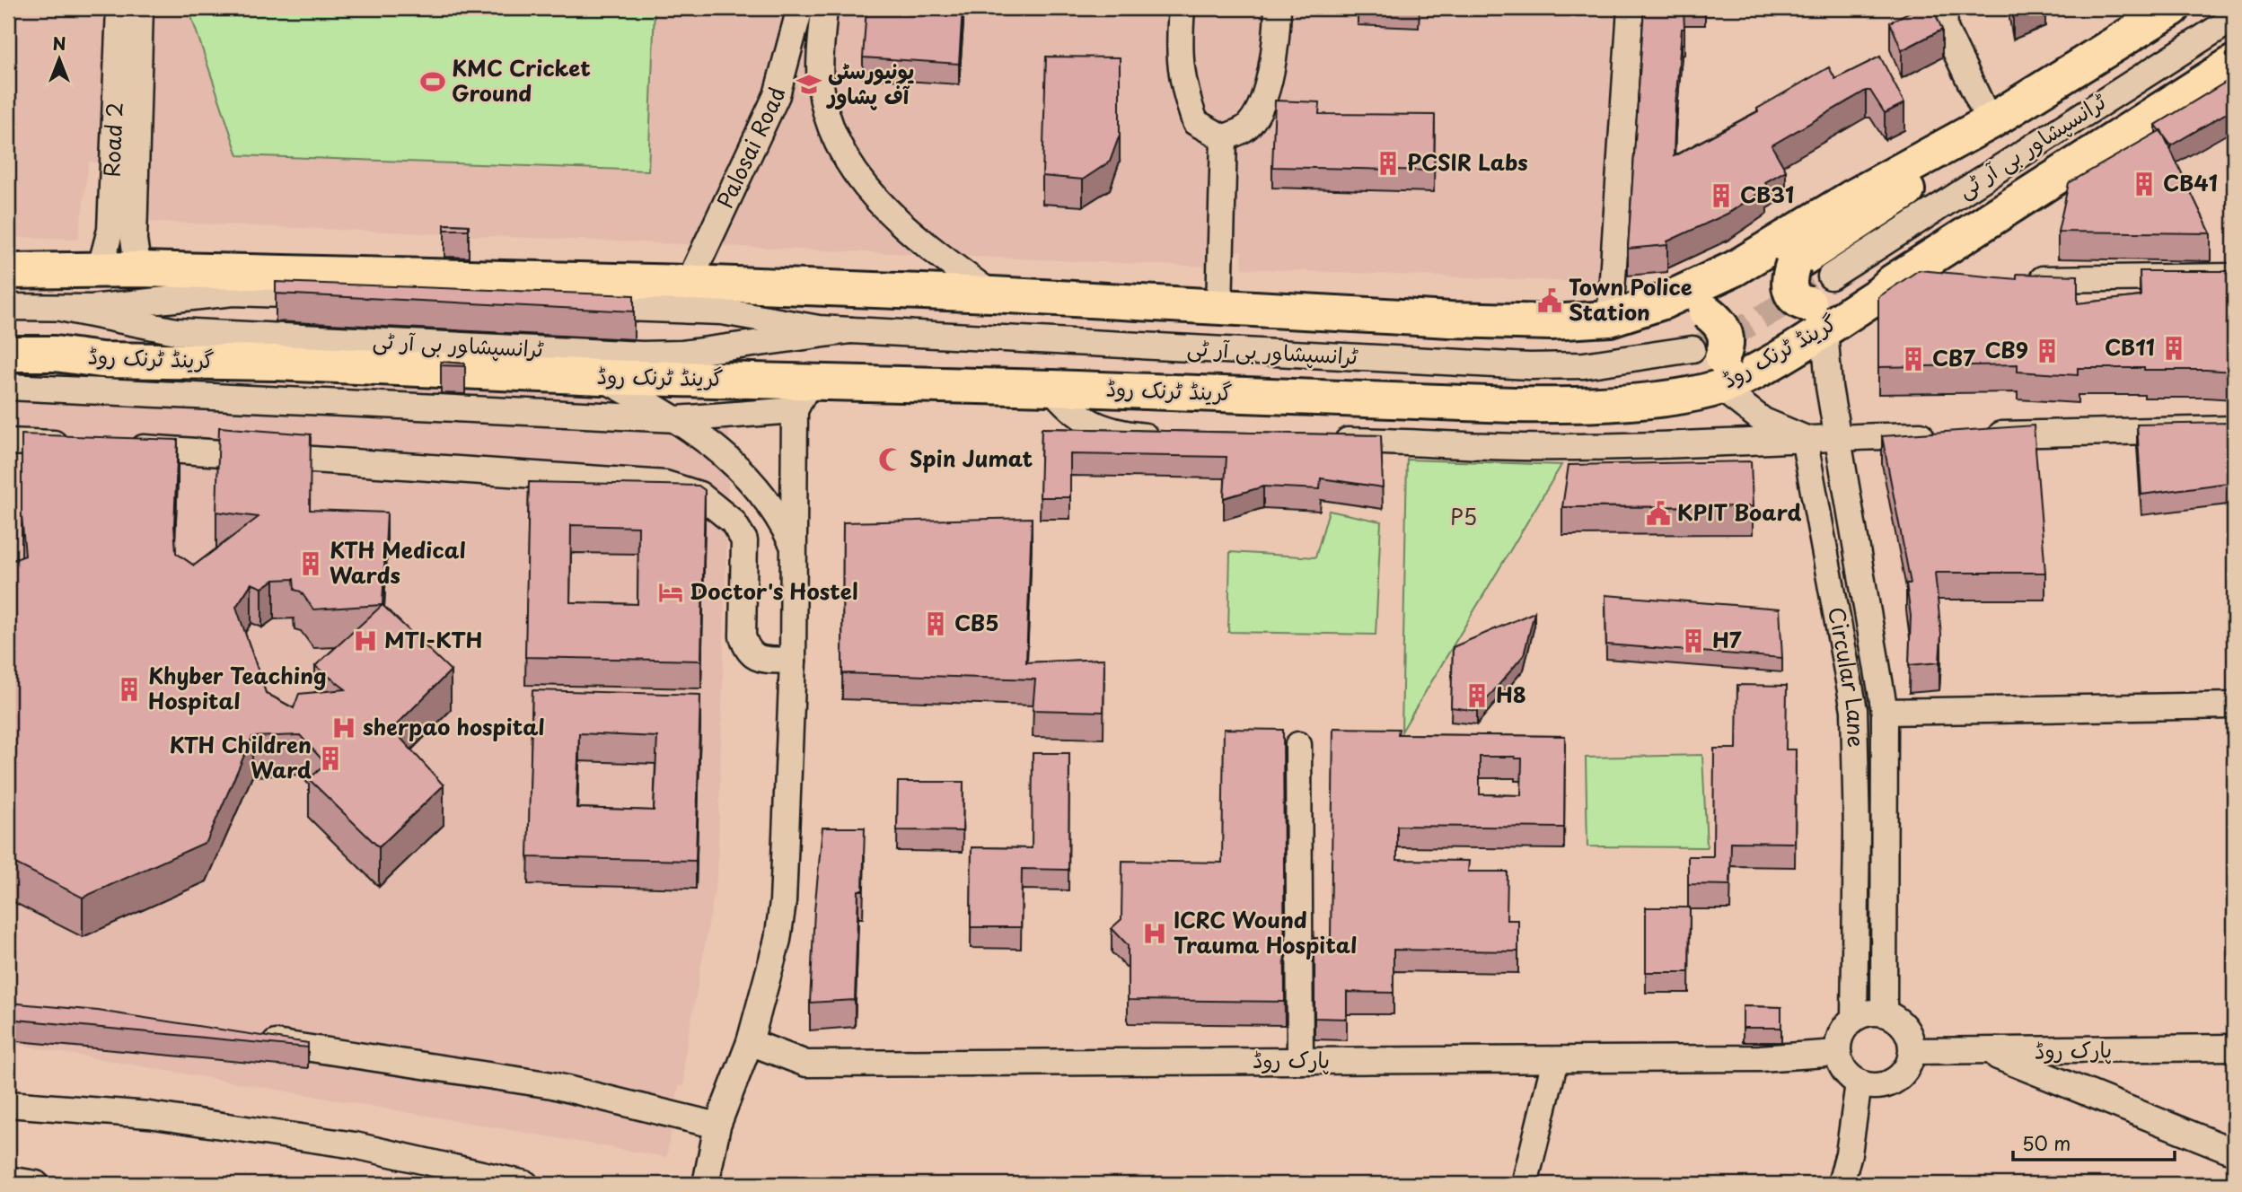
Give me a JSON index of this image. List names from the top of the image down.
{
  "streets": {
    "highway": ["گرینڈ ٹرنک روڈ"],
    "street": [
      "Road 2",
      "ٹرانسپشاور بی آر ٹی",
      "Palosai Road",
      "Circular Lane",
      "پارک روڈ"
    ]
  },
  "crossings": [
    ["ٹرانسپشاور بی آر ٹی", "گرینڈ ٹرنک روڈ"],
    ["Circular Lane", "پارک روڈ"]
  ],
  "parks": ["P5"],
  "places": {
    "sports": ["KMC Cricket Ground"],
    "school or university": ["یونیورسٹی آف پشاور"],
    "building": [
      "PCSIR Labs",
      "CB41",
      "CB31",
      "CB11",
      "CB9",
      "CB7",
      "KTH Medical Wards",
      "CB5",
      "H7",
      "Khyber Teaching Hospital",
      "H8",
      "KTH Children Ward"
    ],
    "public building": ["Town Police Station", "KPIT Board"],
    "mosque": ["Spin Jumat"],
    "hotel": ["Doctor's Hostel"],
    "hospital": ["MTI-KTH", "sherpao hospital", "ICRC Wound Trauma Hospital"]
  },
  "scale_bar": "50 m",
  "north": "top"
}
